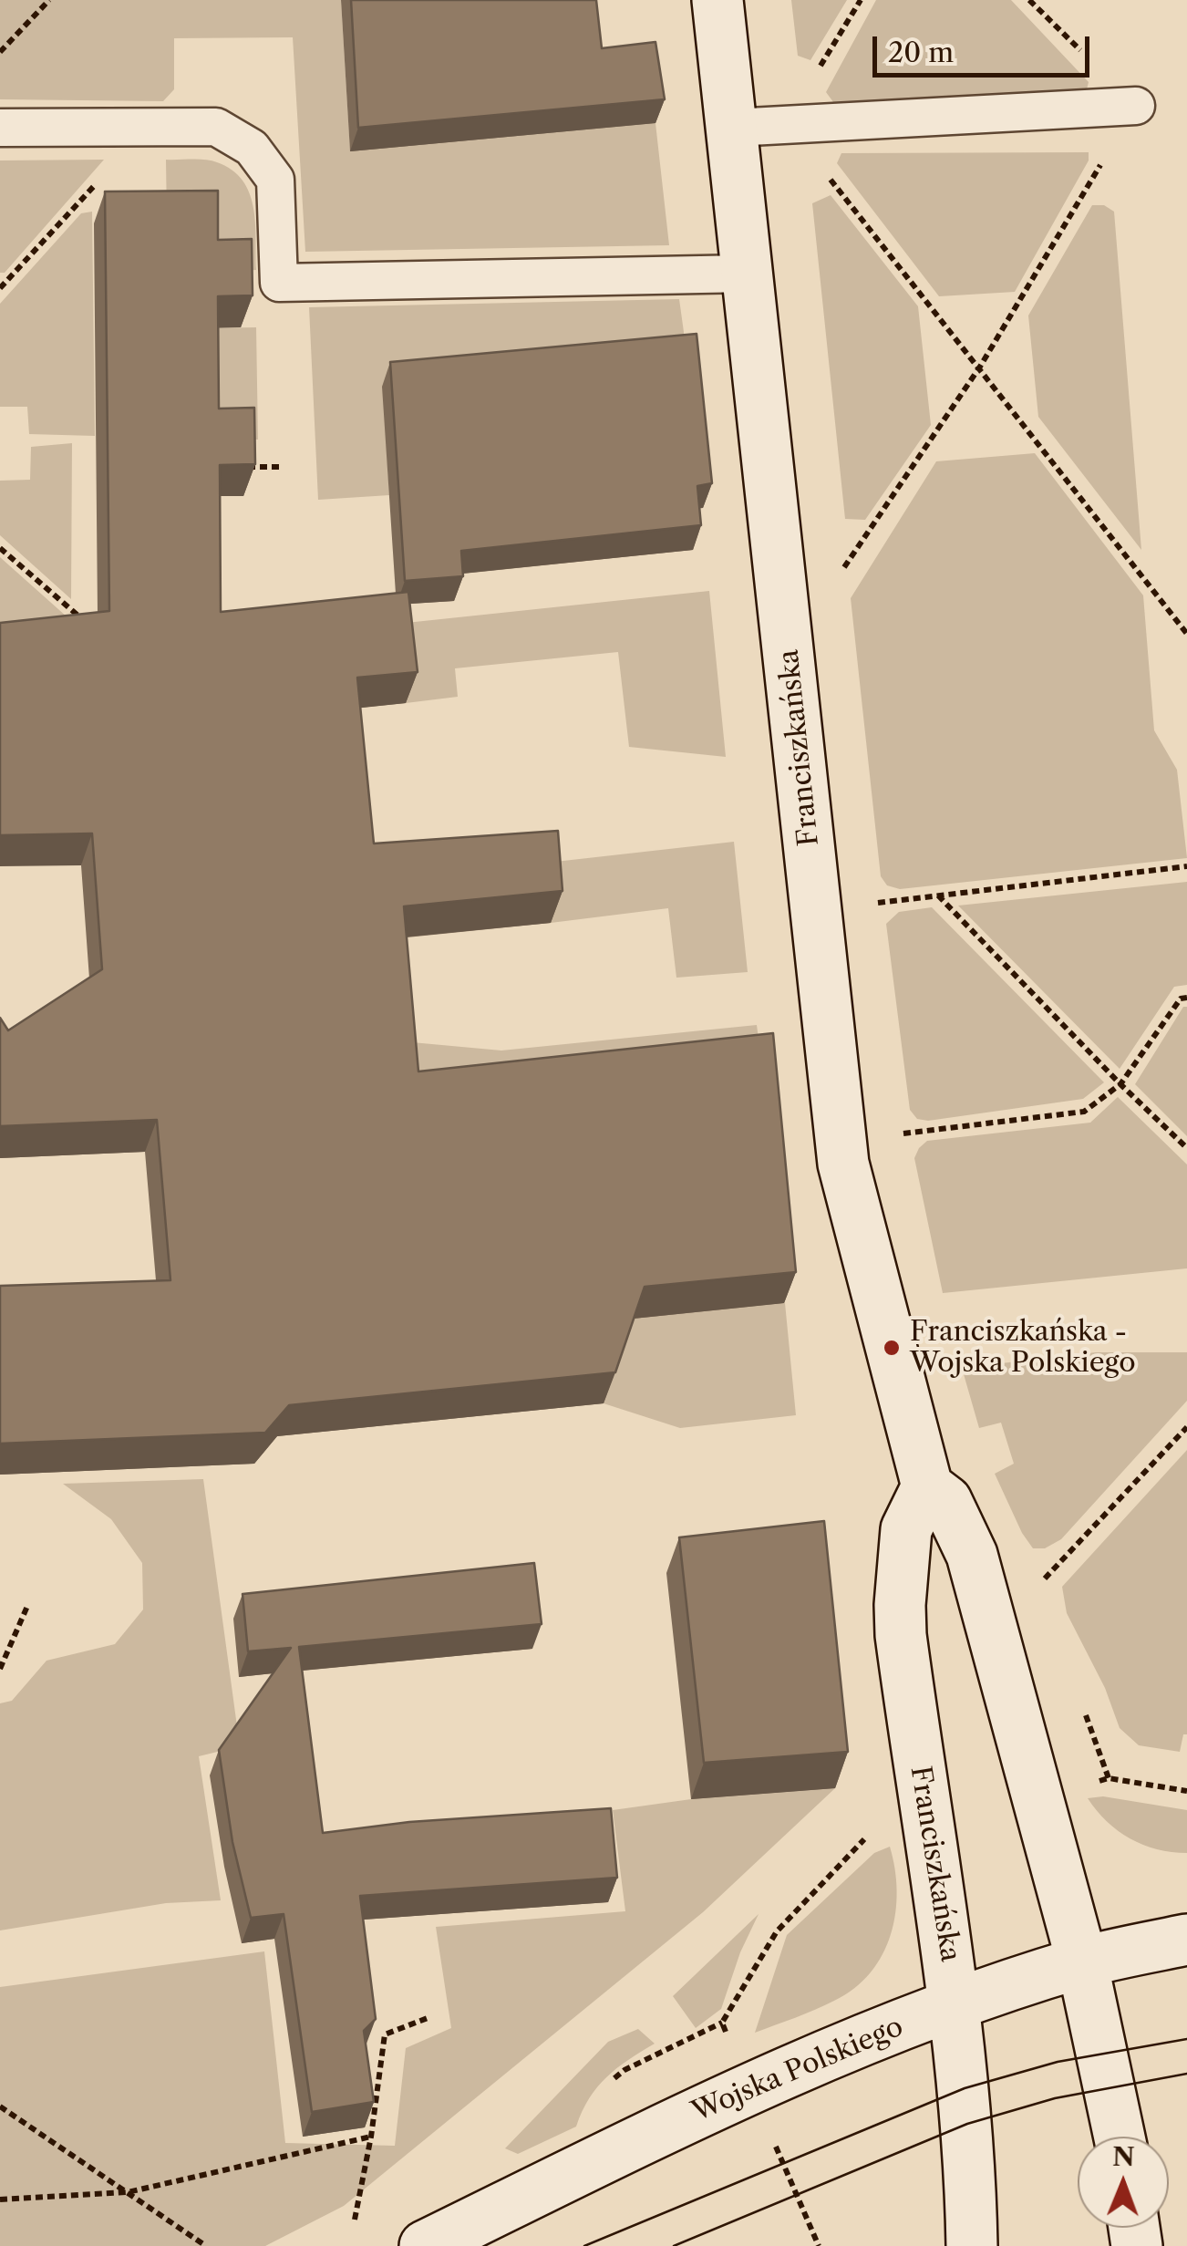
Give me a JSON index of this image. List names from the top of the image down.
{
  "streets": {
    "street": ["Franciszkańska", "Wojska Polskiego"]
  },
  "crossings": [
    ["Franciszkańska", "Wojska Polskiego"]
  ],
  "places": ["Franciszkańska - Wojska Polskiego"],
  "scale_bar": "20 m",
  "north": "top"
}
